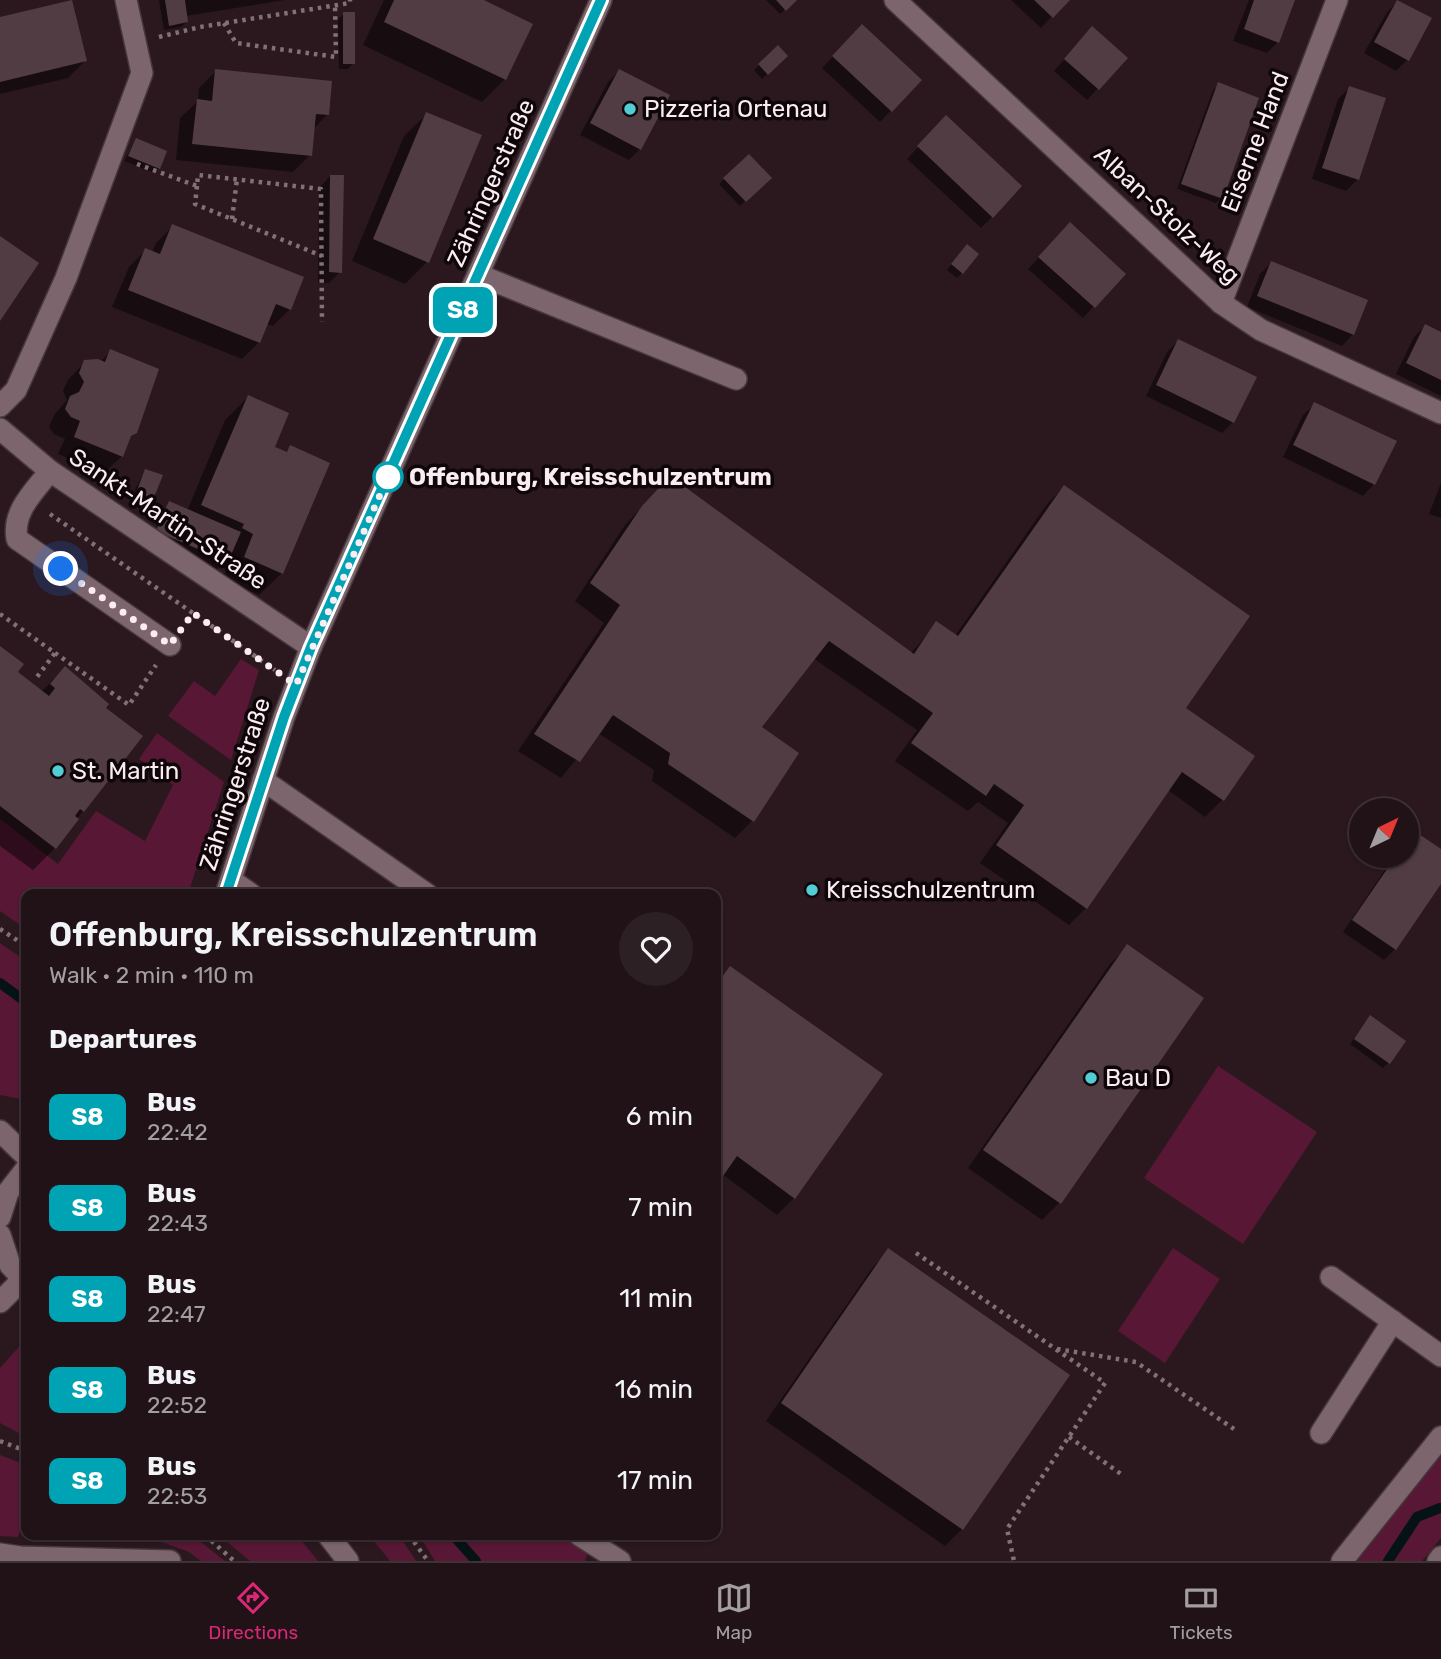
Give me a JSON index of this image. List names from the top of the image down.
{
  "streets": {
    "street": [
      "Eiserne Hand",
      "Zähringerstraße",
      "Alban-Stolz-Weg",
      "Sankt-Martin-Straße"
    ]
  },
  "crossings": [
    ["Eiserne Hand", "Alban-Stolz-Weg"],
    ["Zähringerstraße", "Sankt-Martin-Straße"]
  ],
  "places": [
    "Pizzeria Ortenau",
    "Offenburg, Kreisschulzentrum",
    "St. Martin",
    "Kreisschulzentrum",
    "Bau D"
  ],
  "lines": ["bus line S8"],
  "north": "top right",
  "page": {
    "on_map": "S8",
    "heading": [
      ["Offenburg, Kreisschulzentrum", "Walk · 2 min · 110 m"],
      "Departures"
    ],
    "list": [
      {
        "mark": "S8",
        "name": "Bus",
        "note": "22:42",
        "value": "6 min"
      },
      {
        "mark": "S8",
        "name": "Bus",
        "note": "22:43",
        "value": "7 min"
      },
      {
        "mark": "S8",
        "name": "Bus",
        "note": "22:47",
        "value": "11 min"
      },
      {
        "mark": "S8",
        "name": "Bus",
        "note": "22:52",
        "value": "16 min"
      },
      {
        "mark": "S8",
        "name": "Bus",
        "note": "22:53",
        "value": "17 min"
      }
    ],
    "tabs": ["Directions", "Map", "Tickets"]
  }
}
